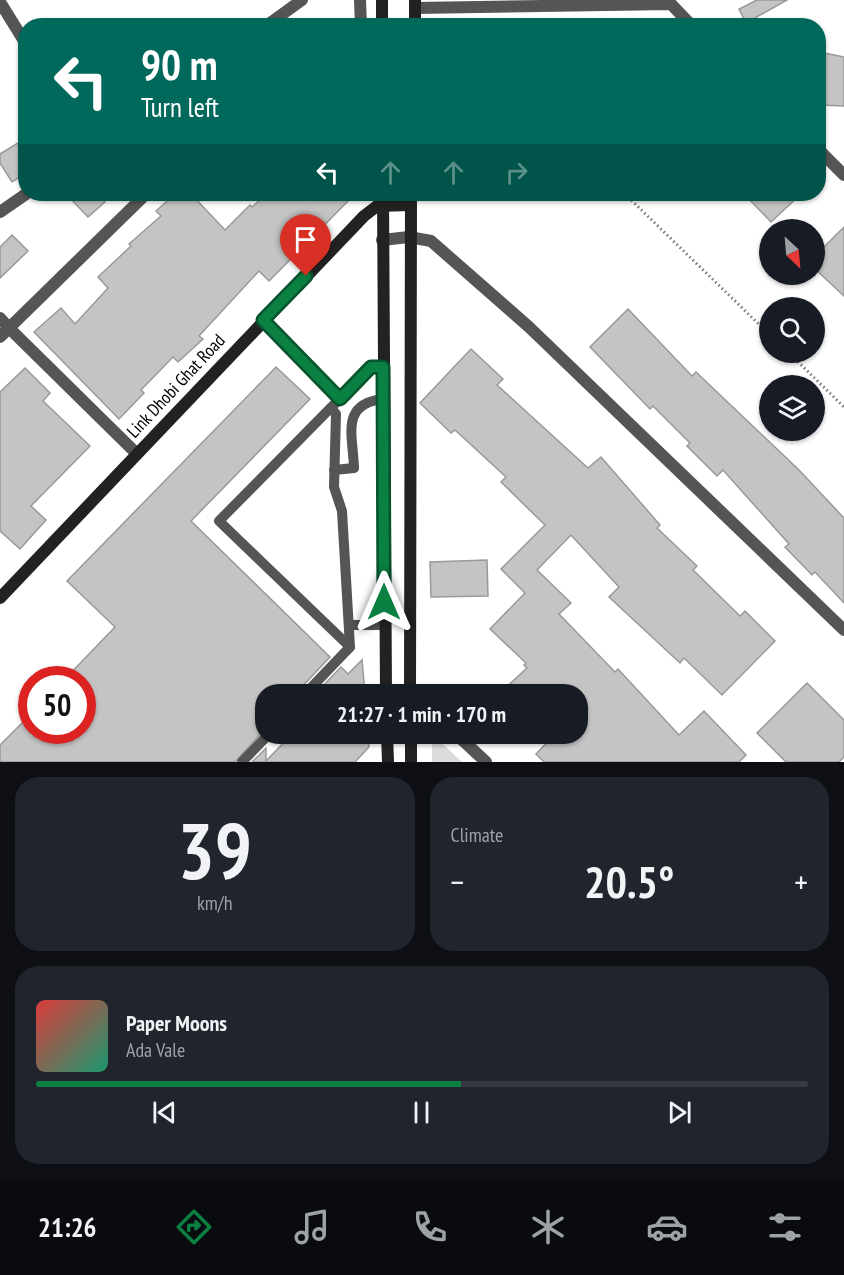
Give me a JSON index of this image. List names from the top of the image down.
{
  "streets": {
    "main road": ["Link Dhobi Ghat Road"]
  },
  "north": "bottom right",
  "page": {
    "turn": ["90 m", "Turn left"],
    "limit": "50",
    "trip": "21:27 · 1 min · 170 m",
    "tile": [
      ["39", "km/h"],
      "Climate"
    ],
    "heat": ["−", "20.5°", "+"],
    "song": ["Paper Moons", "Ada Vale"],
    "tabs": "21:26"
  }
}
